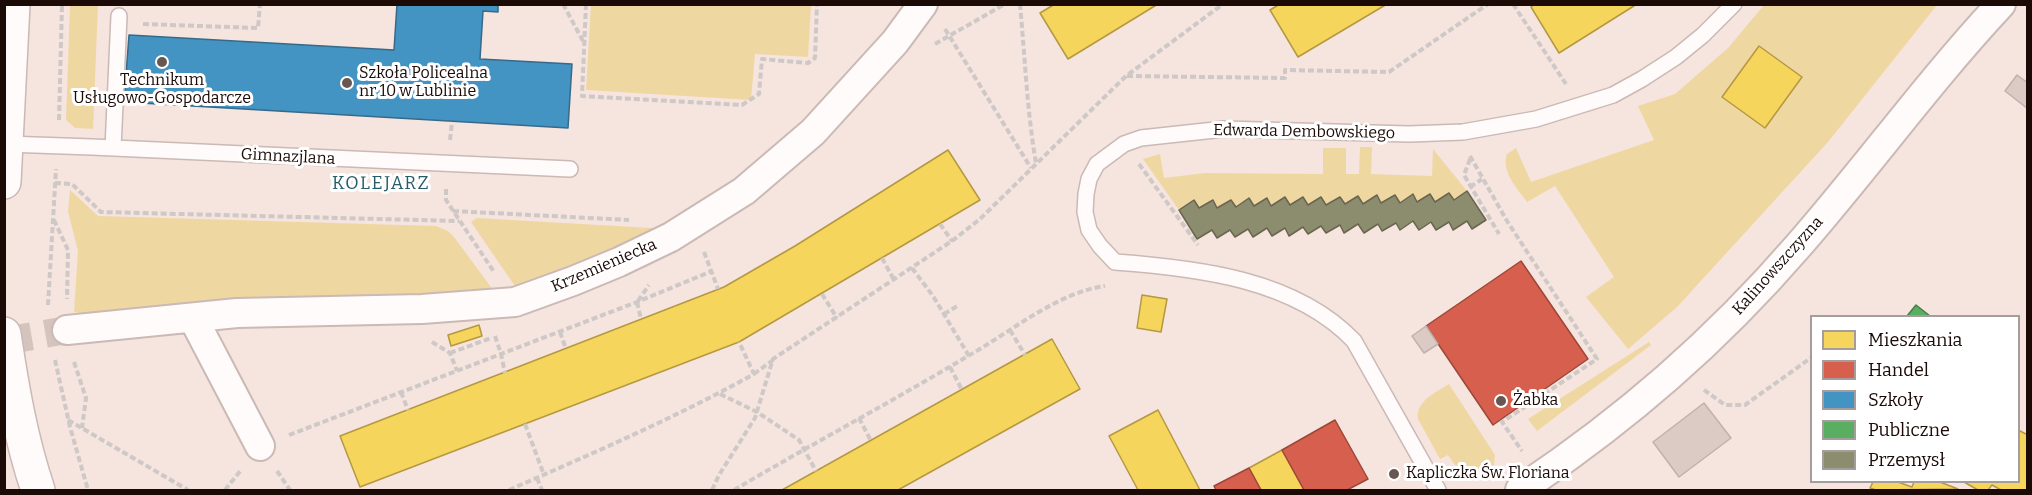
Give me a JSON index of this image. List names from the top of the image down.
{
  "streets": {
    "street": ["Krzemieniecka", "Kalinowszczyzna"],
    "lane": ["Edwarda Dembowskiego", "Gimnazjlana"]
  },
  "districts": ["KOLEJARZ"],
  "places": [
    "Technikum Usługowo-Gospodarcze",
    "Szkoła Policealna nr 10 w Lublinie",
    "Żabka",
    "Kapliczka Św. Floriana"
  ],
  "legend": [
    "Mieszkania",
    "Handel",
    "Szkoły",
    "Publiczne",
    "Przemysł"
  ]
}
